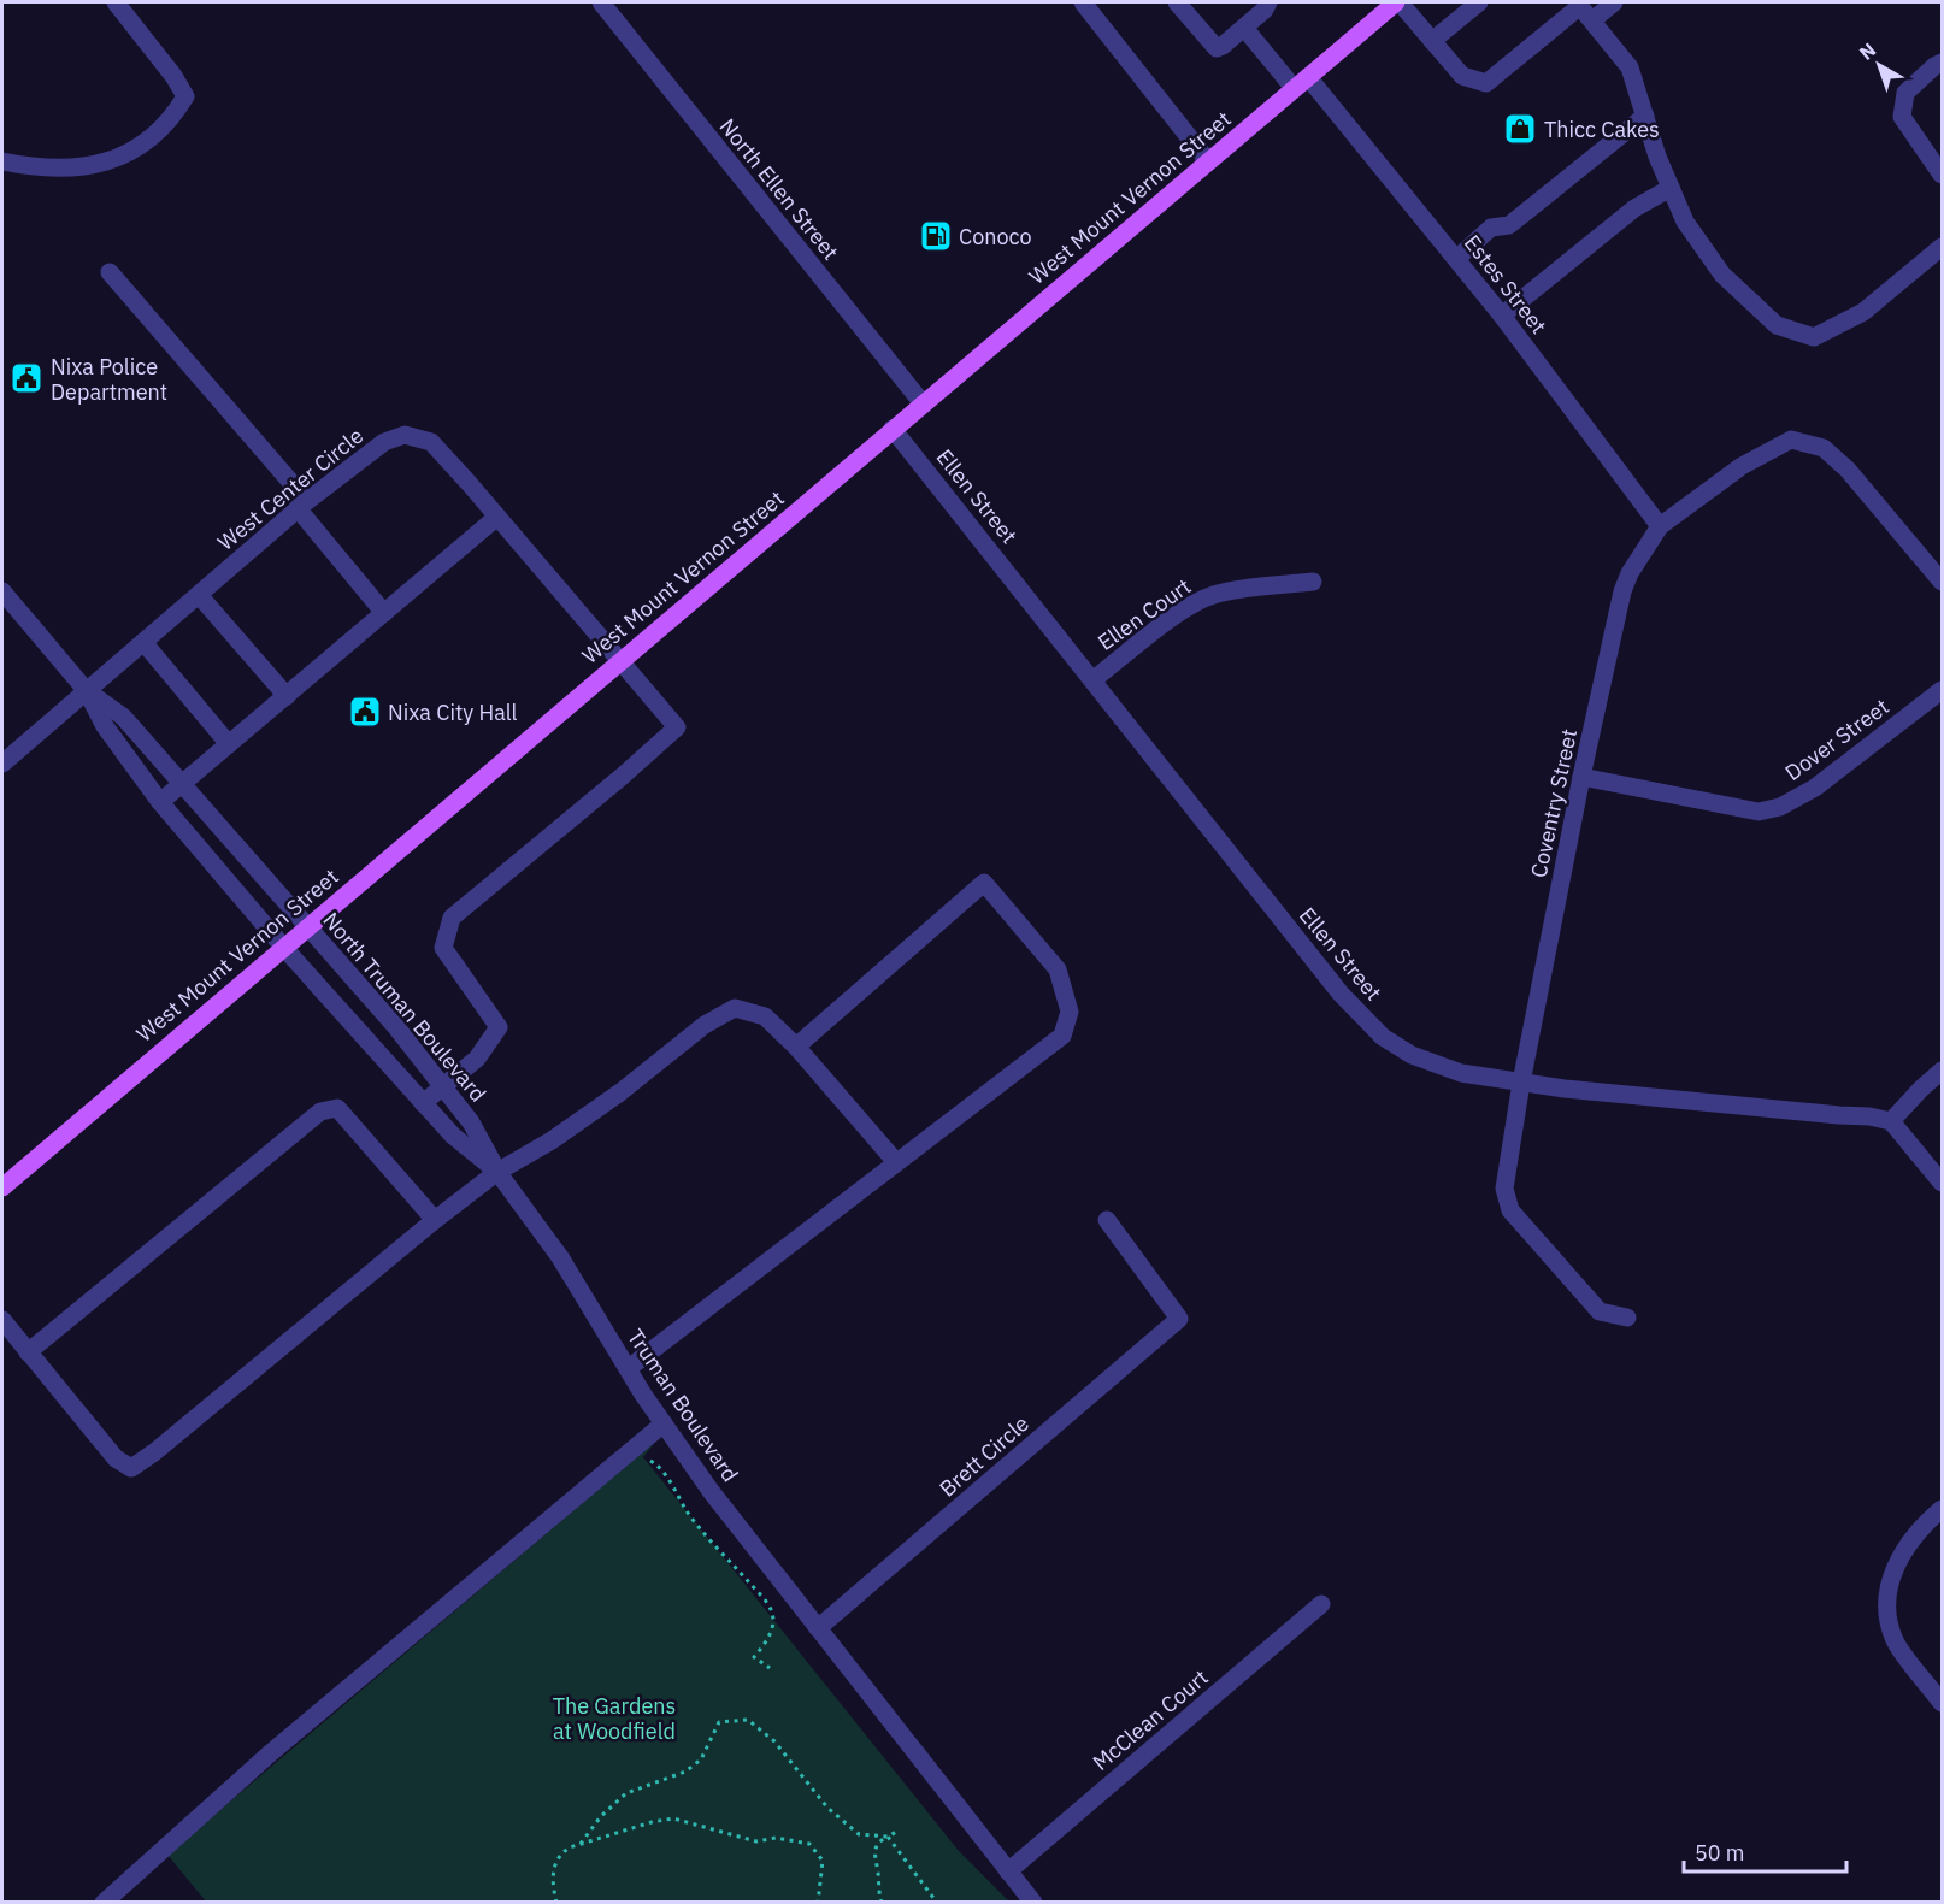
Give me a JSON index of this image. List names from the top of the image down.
{
  "streets": {
    "main road": ["West Mount Vernon Street"],
    "street": [
      "North Ellen Street",
      "Estes Street",
      "West Center Circle",
      "Ellen Street",
      "Ellen Court",
      "Dover Street",
      "Coventry Street",
      "North Truman Boulevard",
      "Truman Boulevard",
      "Brett Circle",
      "McClean Court"
    ]
  },
  "crossings": [
    ["North Ellen Street", "West Mount Vernon Street"],
    ["West Mount Vernon Street", "Estes Street"],
    ["West Mount Vernon Street", "West Center Circle"],
    ["West Mount Vernon Street", "Ellen Street"],
    ["West Mount Vernon Street", "North Truman Boulevard"],
    ["West Mount Vernon Street", "Truman Boulevard"],
    ["Estes Street", "Coventry Street"],
    ["West Center Circle", "North Truman Boulevard"],
    ["Ellen Street", "Ellen Court"],
    ["Ellen Street", "Coventry Street"],
    ["Dover Street", "Coventry Street"],
    ["North Truman Boulevard", "Truman Boulevard"],
    ["Truman Boulevard", "Brett Circle"],
    ["Truman Boulevard", "McClean Court"]
  ],
  "parks": ["The Gardens at Woodfield"],
  "places": {
    "shop": ["Thicc Cakes"],
    "fuel station": ["Conoco"],
    "public building": ["Nixa Police Department", "Nixa City Hall"]
  },
  "scale_bar": "50 m",
  "north": "top left"
}
